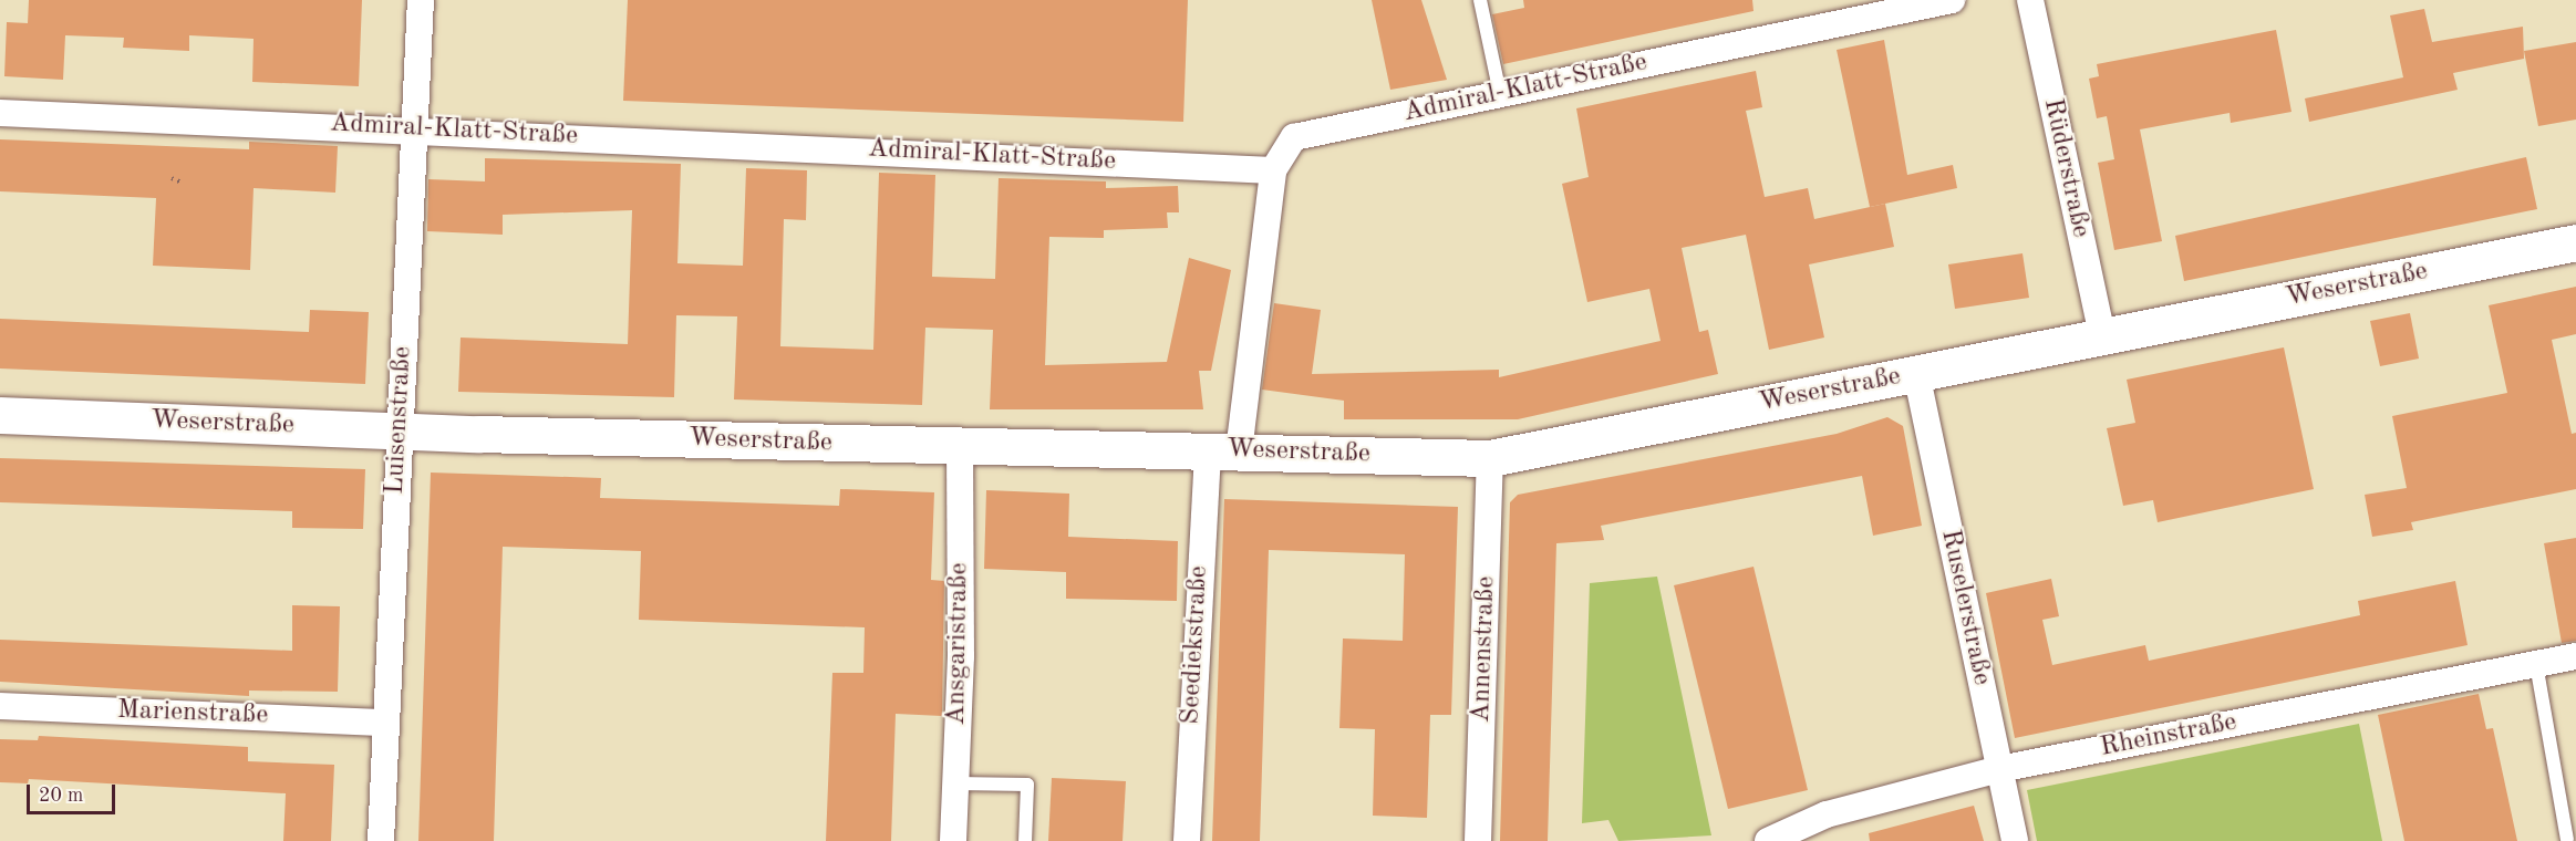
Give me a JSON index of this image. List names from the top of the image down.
{
  "streets": {
    "street": [
      "Admiral-Klatt-Straße",
      "Rüderstraße",
      "Weserstraße",
      "Luisenstraße",
      "Ruselerstraße",
      "Ansgaristraße",
      "Seediekstraße",
      "Annenstraße",
      "Marienstraße",
      "Rheinstraße"
    ]
  },
  "crossings": [
    ["Admiral-Klatt-Straße", "Luisenstraße"],
    ["Admiral-Klatt-Straße", "Seediekstraße"],
    ["Rüderstraße", "Weserstraße"],
    ["Weserstraße", "Luisenstraße"],
    ["Weserstraße", "Ruselerstraße"],
    ["Weserstraße", "Ansgaristraße"],
    ["Weserstraße", "Seediekstraße"],
    ["Weserstraße", "Annenstraße"],
    ["Luisenstraße", "Marienstraße"],
    ["Ruselerstraße", "Rheinstraße"]
  ],
  "scale_bar": "20 m"
}
